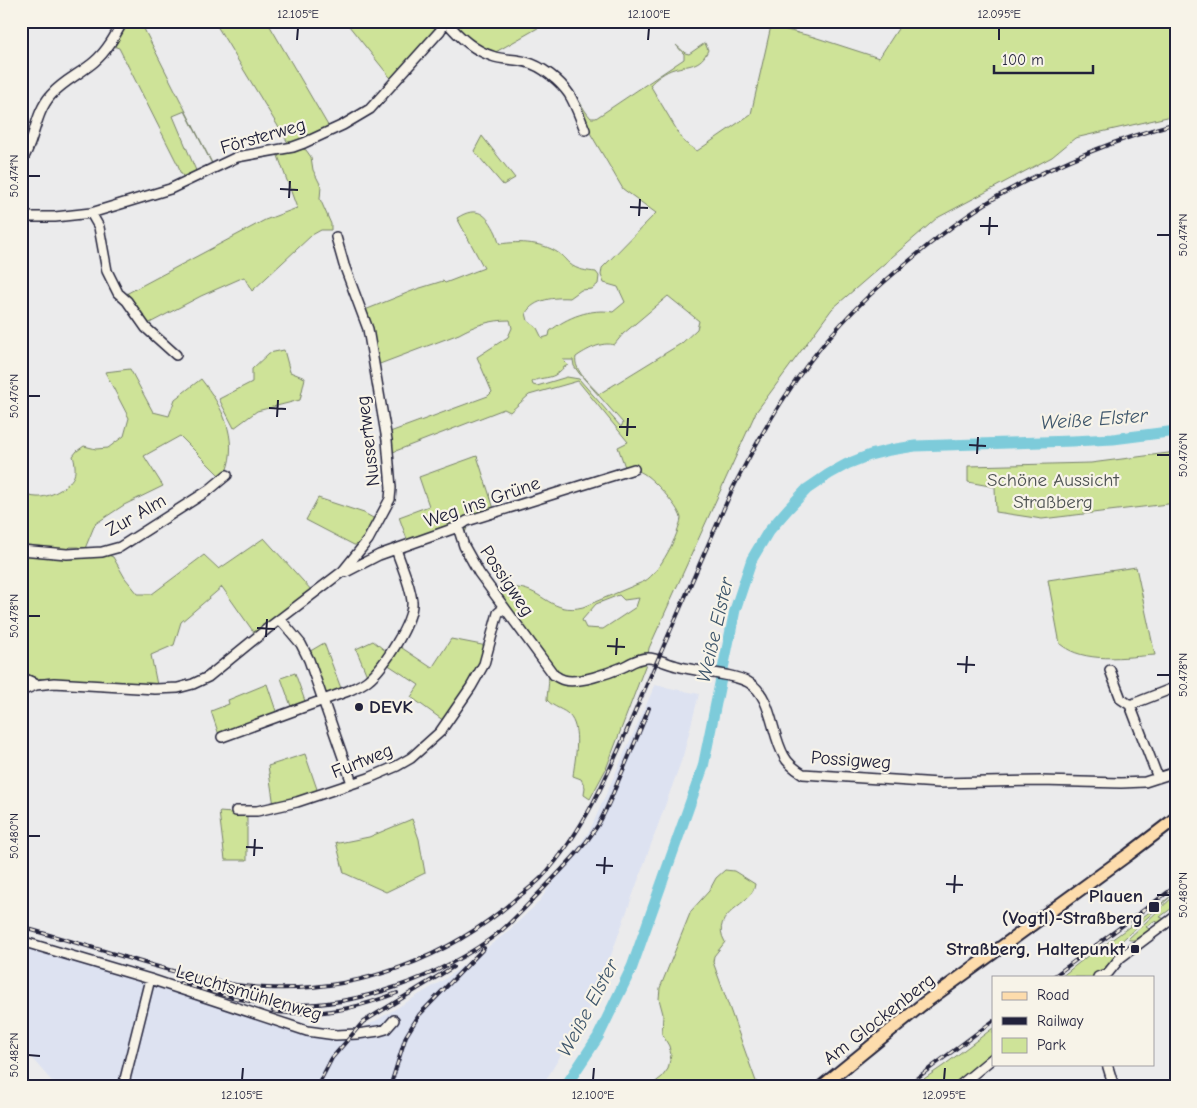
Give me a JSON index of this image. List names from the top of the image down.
{
  "streets": {
    "main road": ["Am Glockenberg"],
    "street": [
      "Försterweg",
      "Nussertweg",
      "Weg ins Grüne",
      "Zur Alm",
      "Possigweg",
      "Furtweg",
      "Leuchtsmühlenweg"
    ]
  },
  "crossings": [
    ["Nussertweg", "Weg ins Grüne"],
    ["Weg ins Grüne", "Possigweg"],
    ["Possigweg", "Furtweg"]
  ],
  "water": ["Weiße Elster"],
  "parks": ["Schöne Aussicht Straßberg"],
  "places": {
    "other": ["DEVK"],
    "transit": ["Plauen (Vogtl)-Straßberg", "Straßberg, Haltepunkt"]
  },
  "legend": ["Road", "Railway", "Park"],
  "scale_bar": "100 m",
  "coordinates": [
    "12.105°E",
    "12.100°E",
    "12.095°E",
    "50.474°N",
    "50.476°N",
    "50.478°N",
    "50.480°N",
    "50.482°N"
  ]
}
